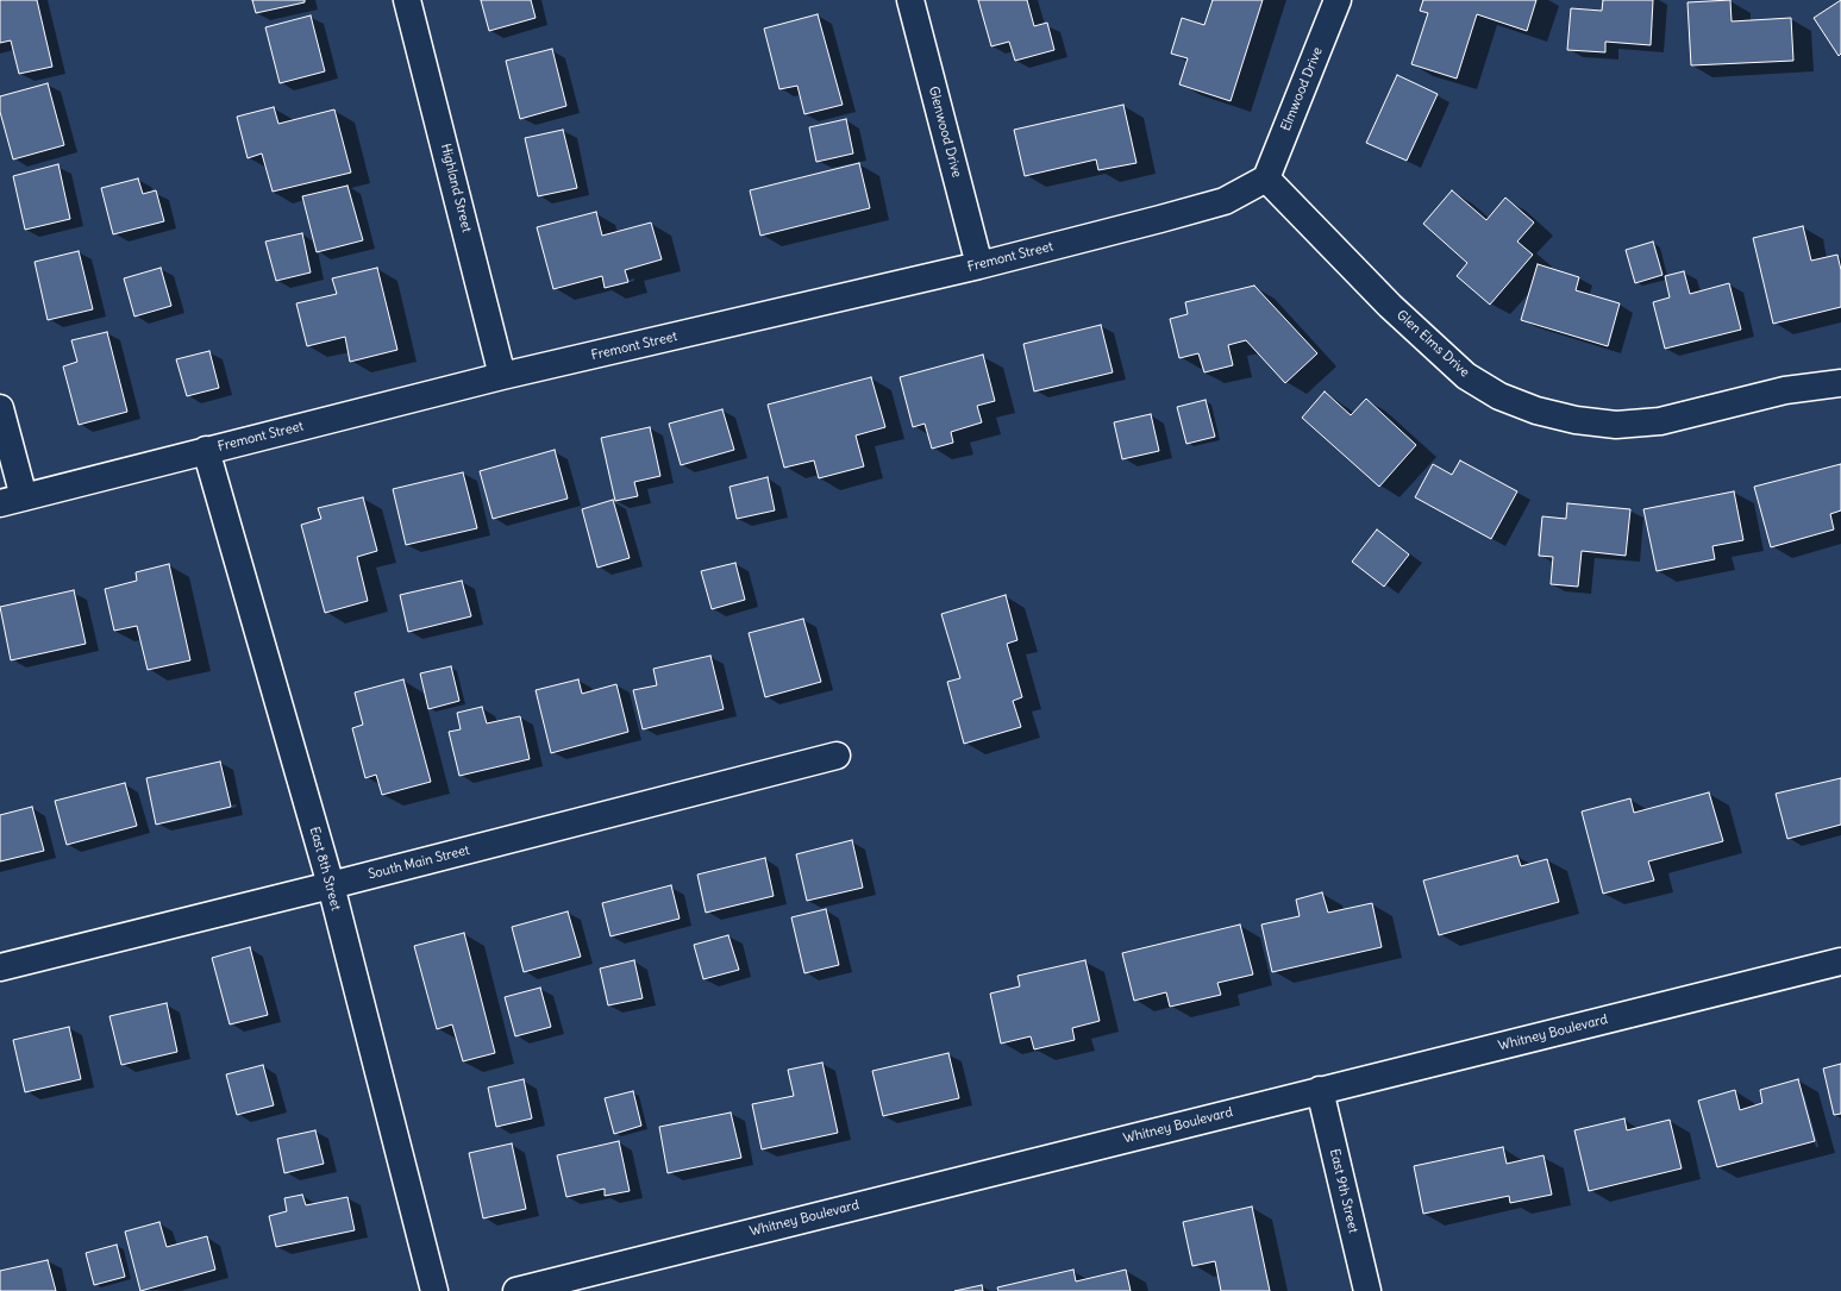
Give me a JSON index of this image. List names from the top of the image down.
{
  "streets": {
    "street": [
      "Elmwood Drive",
      "Glenwood Drive",
      "Highland Street",
      "Fremont Street",
      "Glen Elms Drive",
      "South Main Street",
      "East 8th Street",
      "Whitney Boulevard",
      "East 9th Street"
    ]
  },
  "crossings": [
    ["Elmwood Drive", "Fremont Street"],
    ["Elmwood Drive", "Glen Elms Drive"],
    ["Glenwood Drive", "Fremont Street"],
    ["Highland Street", "Fremont Street"],
    ["Fremont Street", "Glen Elms Drive"],
    ["Fremont Street", "East 8th Street"],
    ["South Main Street", "East 8th Street"],
    ["Whitney Boulevard", "East 9th Street"]
  ]
}
